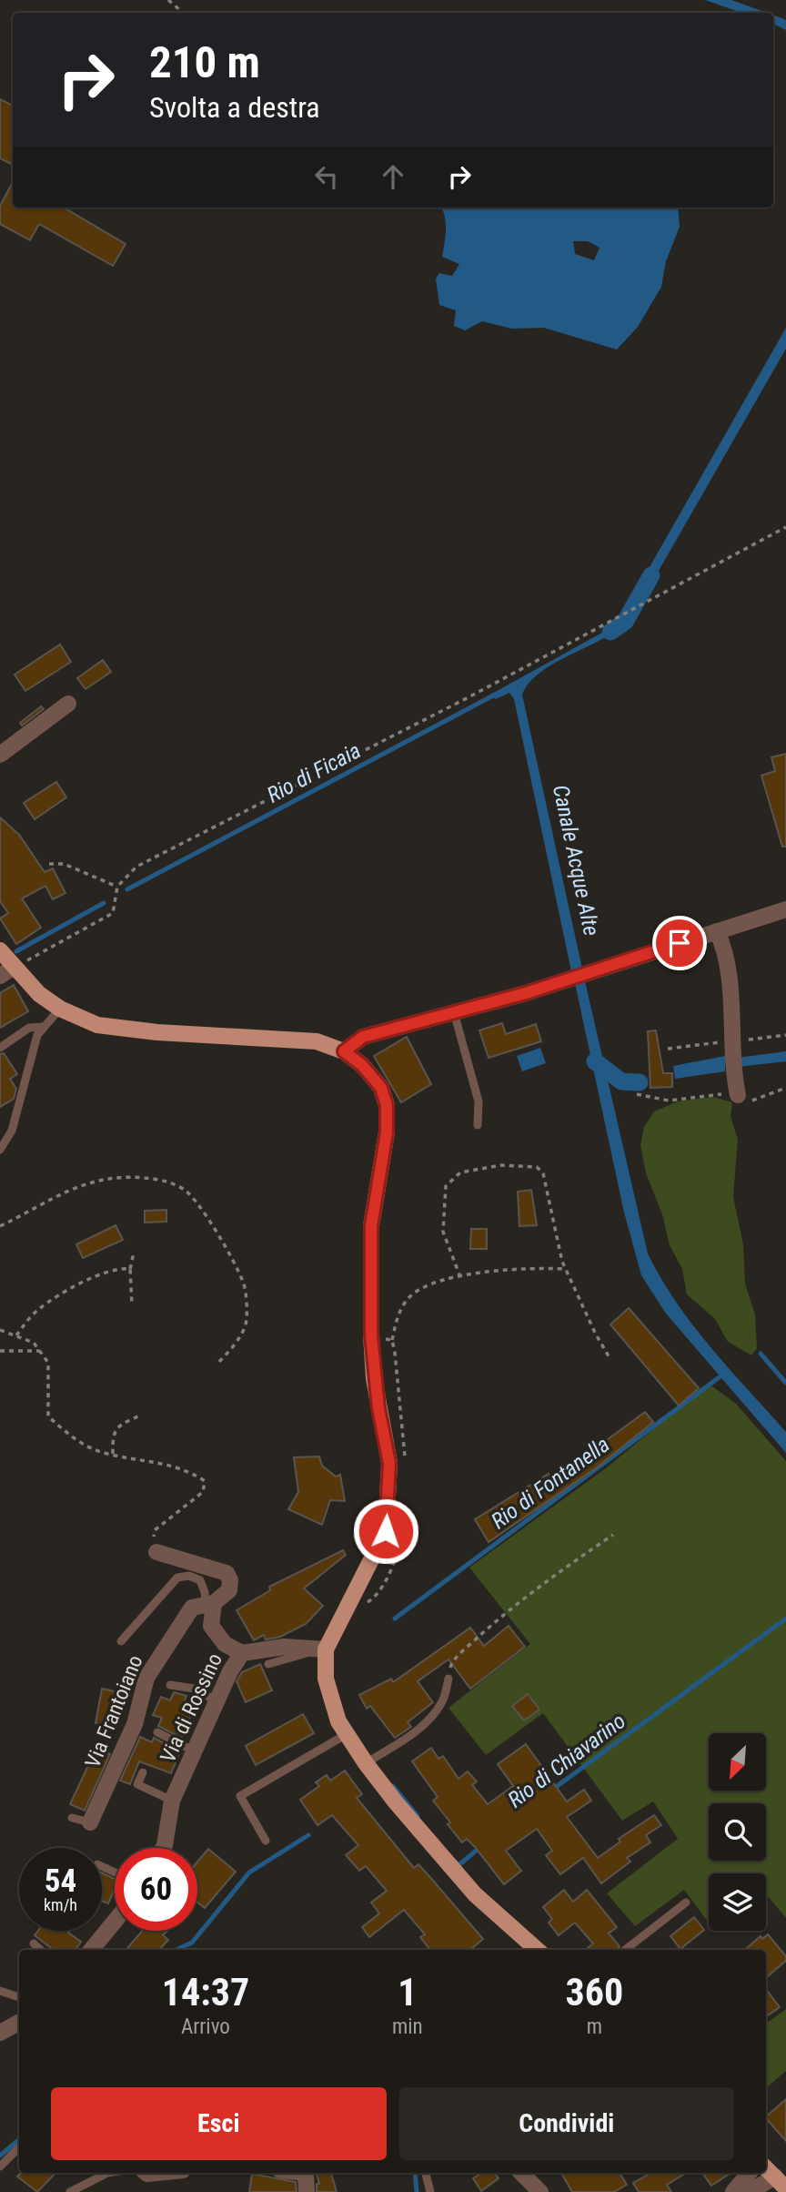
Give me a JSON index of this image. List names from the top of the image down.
{
  "streets": {
    "street": ["Via di Rossino", "Via Frantoiano"]
  },
  "water": [
    "Rio di Ficaia",
    "Canale Acque Alte",
    "Rio di Fontanella",
    "Rio di Chiavarino"
  ],
  "north": "bottom left",
  "page": {
    "turn": ["210 m", "Svolta a destra"],
    "speed": "54 km/h",
    "limit": "60",
    "eta": [
      "14:37",
      "Arrivo",
      "1",
      "min",
      "360",
      "m"
    ],
    "buttons": ["Esci", "Condividi"]
  }
}
